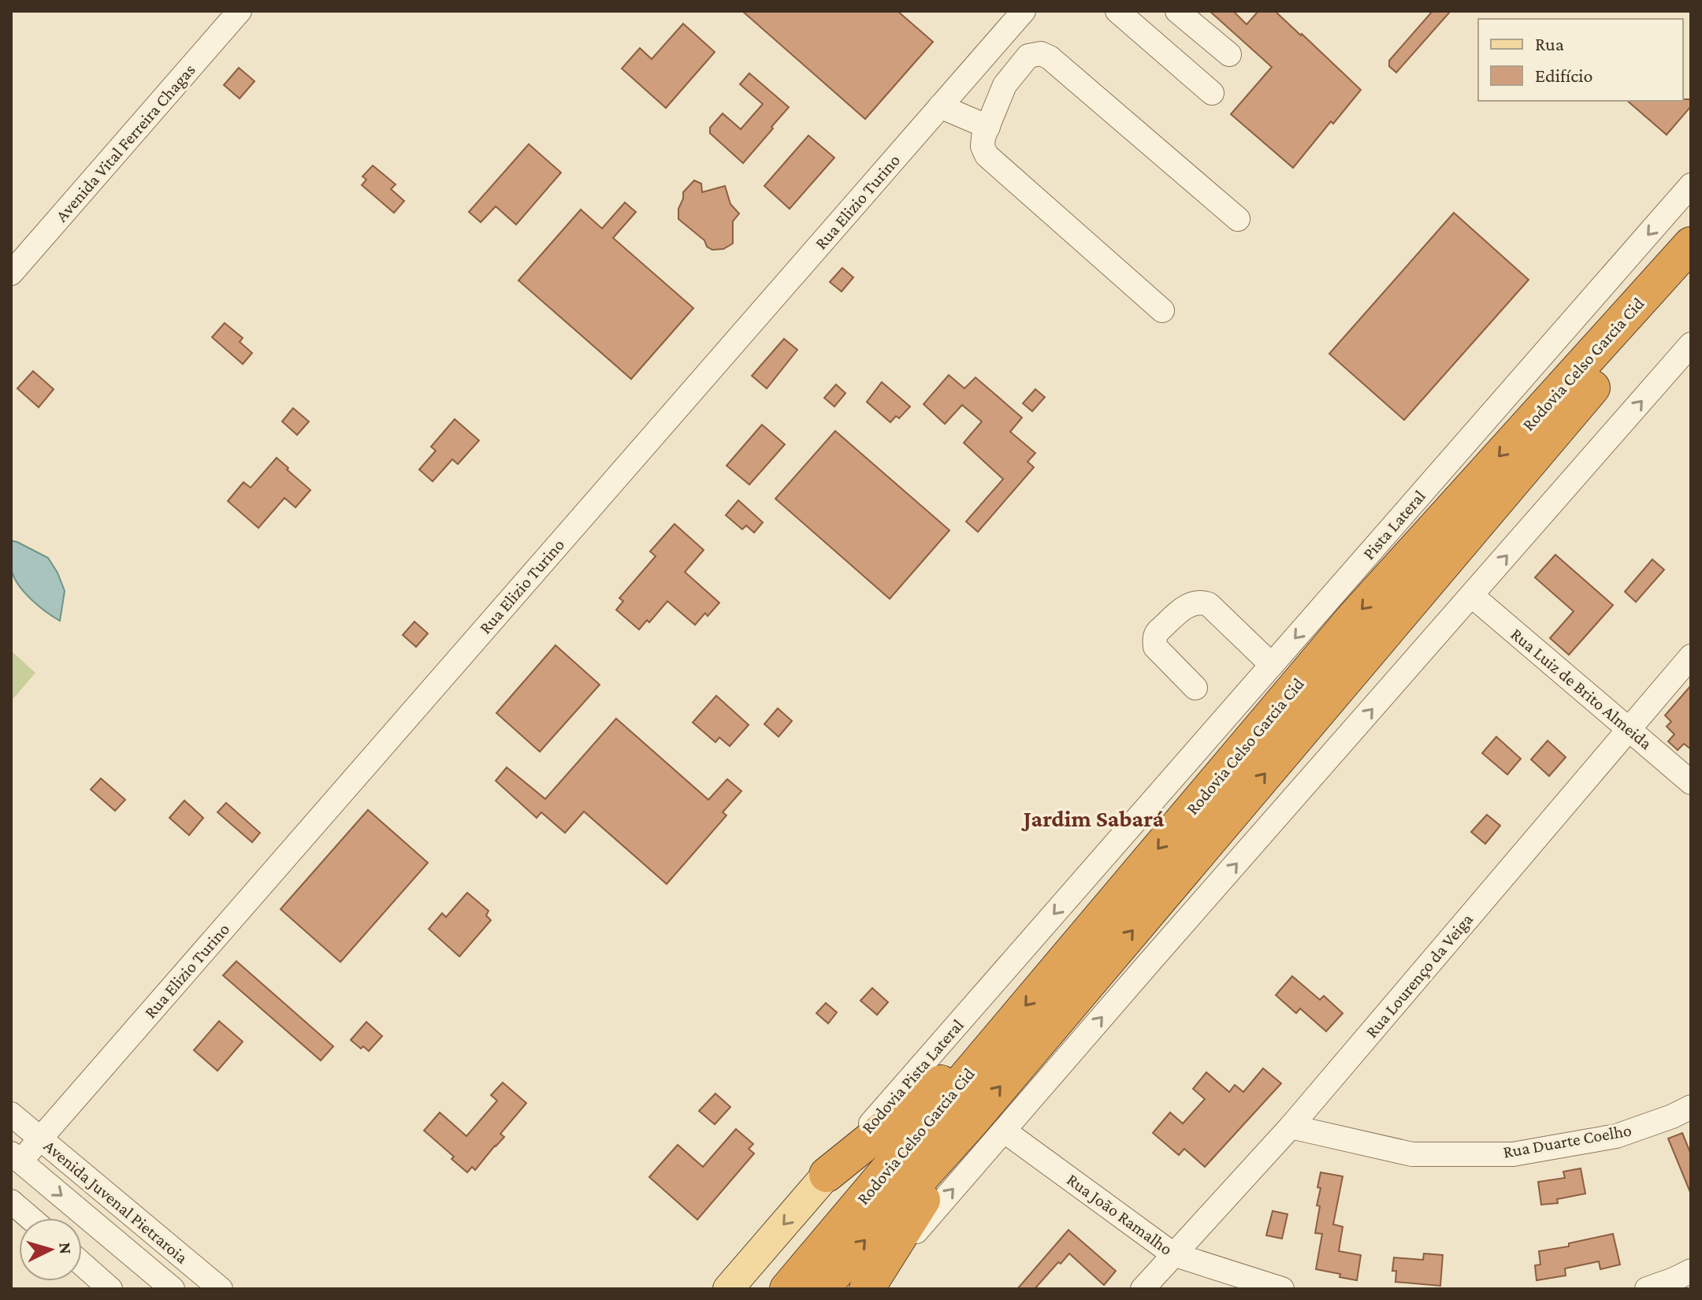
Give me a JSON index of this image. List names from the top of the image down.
{
  "streets": {
    "highway": ["Rodovia Celso Garcia Cid"],
    "main road": ["Rodovia Pista Lateral"],
    "street": [
      "Avenida Vital Ferreira Chagas",
      "Rua Elizio Turino",
      "Pista Lateral",
      "Rua Luiz de Brito Almeida",
      "Rua Lourenço da Veiga",
      "Rua Duarte Coelho",
      "Avenida Juvenal Pietraroia",
      "Rua João Ramalho"
    ]
  },
  "crossings": [
    ["Rua Elizio Turino", "Avenida Juvenal Pietraroia"],
    ["Rodovia Celso Garcia Cid", "Rua João Ramalho"],
    ["Pista Lateral", "Rodovia Pista Lateral"],
    ["Rua Luiz de Brito Almeida", "Rua Lourenço da Veiga"],
    ["Rua Lourenço da Veiga", "Rua Duarte Coelho"],
    ["Rua Lourenço da Veiga", "Rua João Ramalho"]
  ],
  "districts": ["Jardim Sabará"],
  "legend": ["Rua", "Edifício"],
  "north": "right"
}
